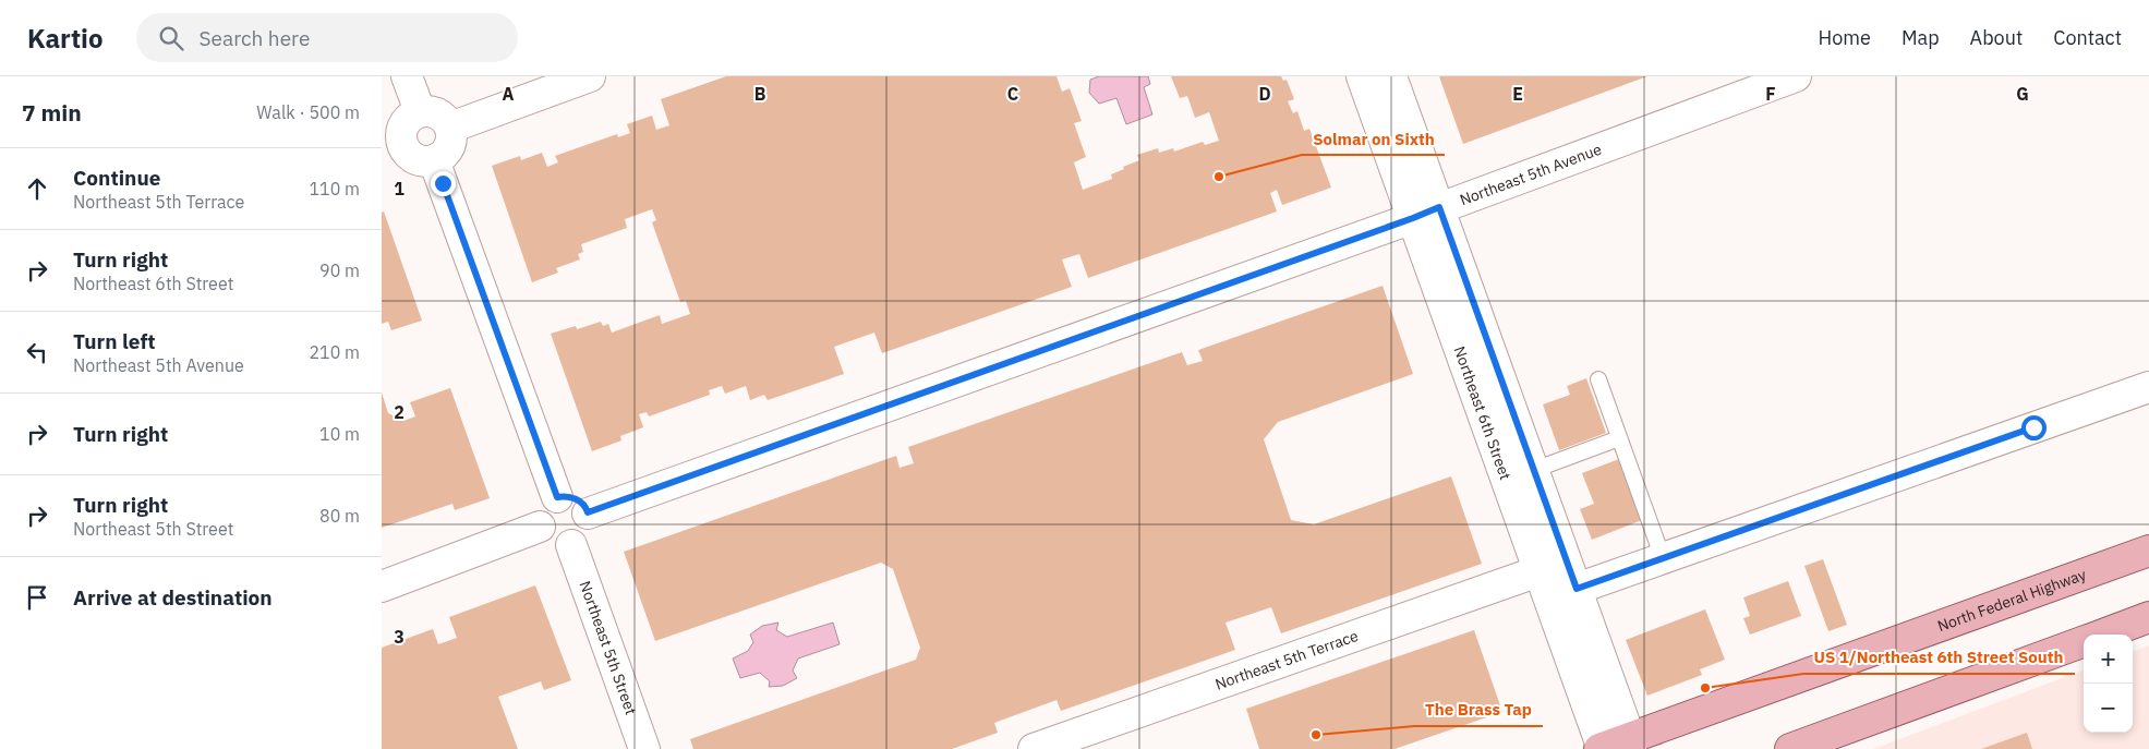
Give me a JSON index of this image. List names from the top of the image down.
{
  "streets": {
    "main road": ["North Federal Highway"],
    "street": [
      "Northeast 5th Avenue",
      "Northeast 6th Street",
      "Northeast 5th Street",
      "Northeast 5th Terrace"
    ]
  },
  "crossings": [
    ["Northeast 5th Avenue", "Northeast 6th Street"],
    ["Northeast 5th Avenue", "Northeast 5th Street"],
    ["Northeast 6th Street", "North Federal Highway"],
    ["Northeast 6th Street", "Northeast 5th Terrace"]
  ],
  "places": ["Solmar on Sixth", "US 1/Northeast 6th Street South", "The Brass Tap"],
  "page": {
    "header": "Kartio",
    "search": "Search here",
    "nav": [
      "Home",
      "Map",
      "About",
      "Contact"
    ],
    "heading": ["7 min", "Walk · 500 m"],
    "list": [
      ["Continue", "Northeast 5th Terrace", "110 m"],
      ["Turn right", "Northeast 6th Street", "90 m"],
      ["Turn left", "Northeast 5th Avenue", "210 m"],
      ["Turn right", "10 m"],
      ["Turn right", "Northeast 5th Street", "80 m"],
      "Arrive at destination"
    ],
    "map_buttons": ["+", "−"]
  },
  "grid": {
    "columns": [
      "A",
      "B",
      "C",
      "D",
      "E",
      "F",
      "G"
    ],
    "rows": ["1", "2", "3"]
  }
}
